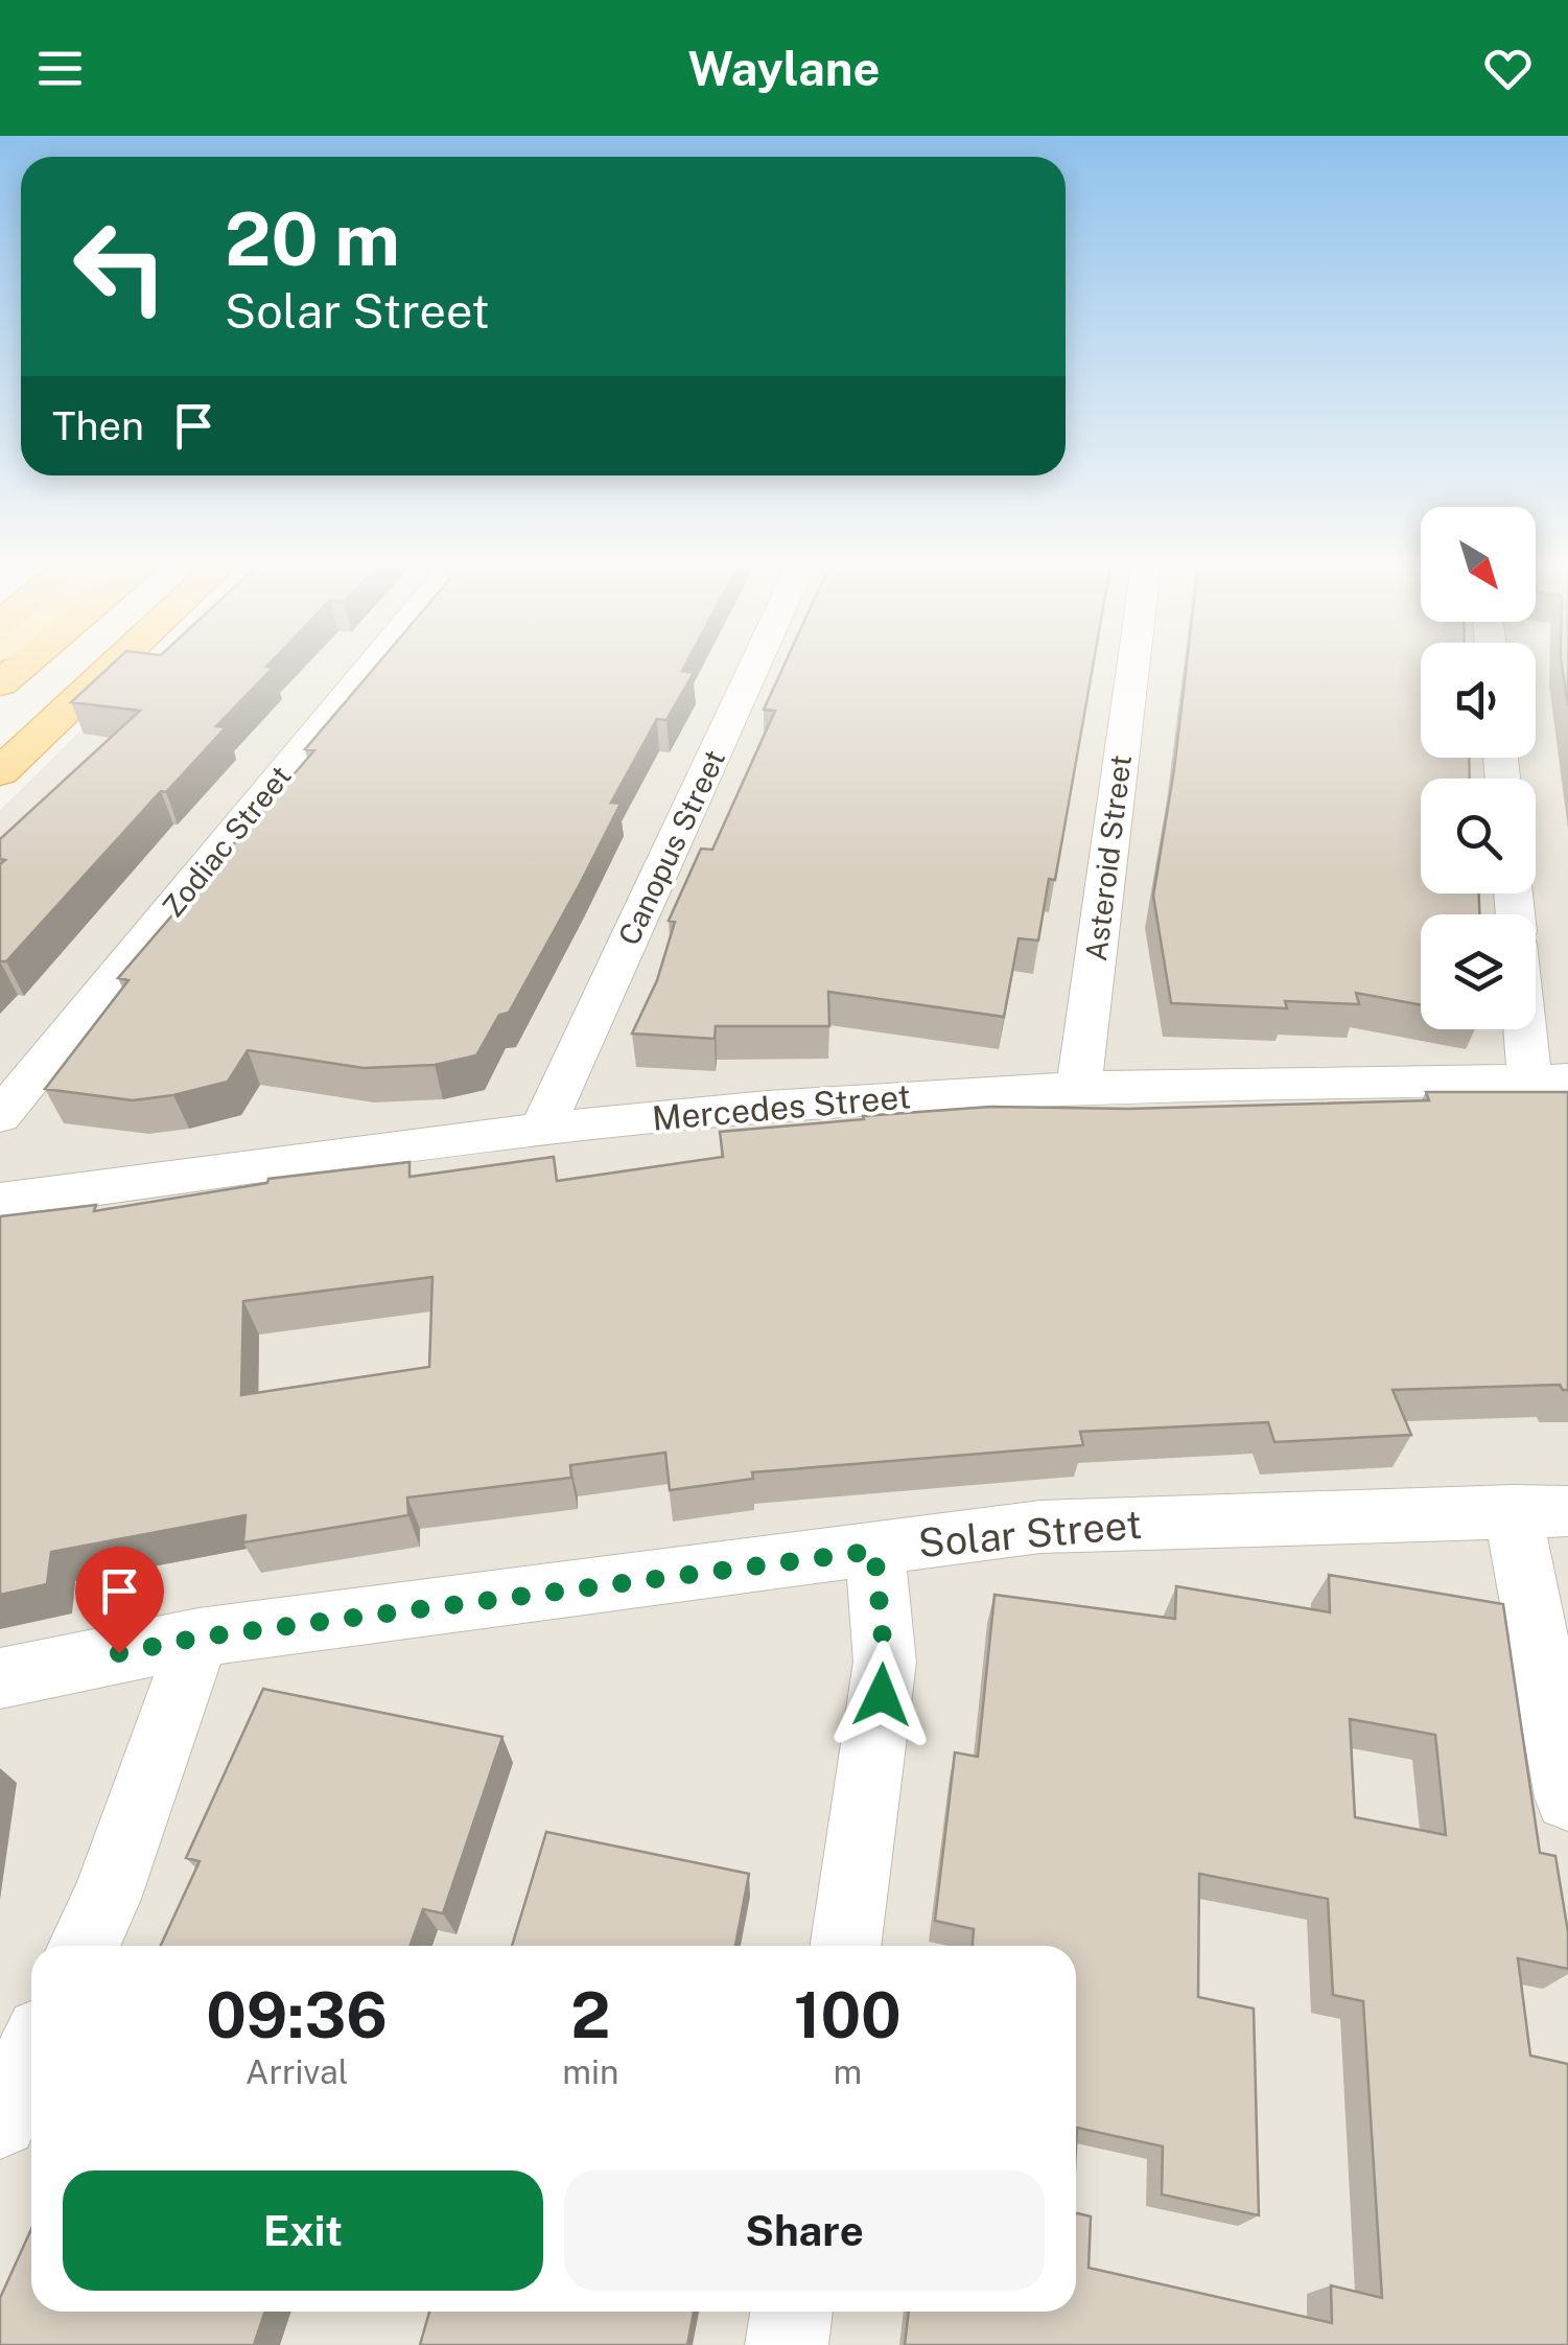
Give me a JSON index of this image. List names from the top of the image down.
{
  "streets": {
    "street": [
      "Zodiac Street",
      "Canopus Street",
      "Asteroid Street",
      "Mercedes Street",
      "Solar Street"
    ]
  },
  "crossings": [
    ["Canopus Street", "Mercedes Street"],
    ["Asteroid Street", "Mercedes Street"]
  ],
  "north": "bottom right",
  "page": {
    "header": "Waylane",
    "turn": ["20 m", "Solar Street"],
    "then": "Then",
    "eta": [
      "09:36",
      "Arrival",
      "2",
      "min",
      "100",
      "m"
    ],
    "buttons": ["Exit", "Share"]
  }
}
